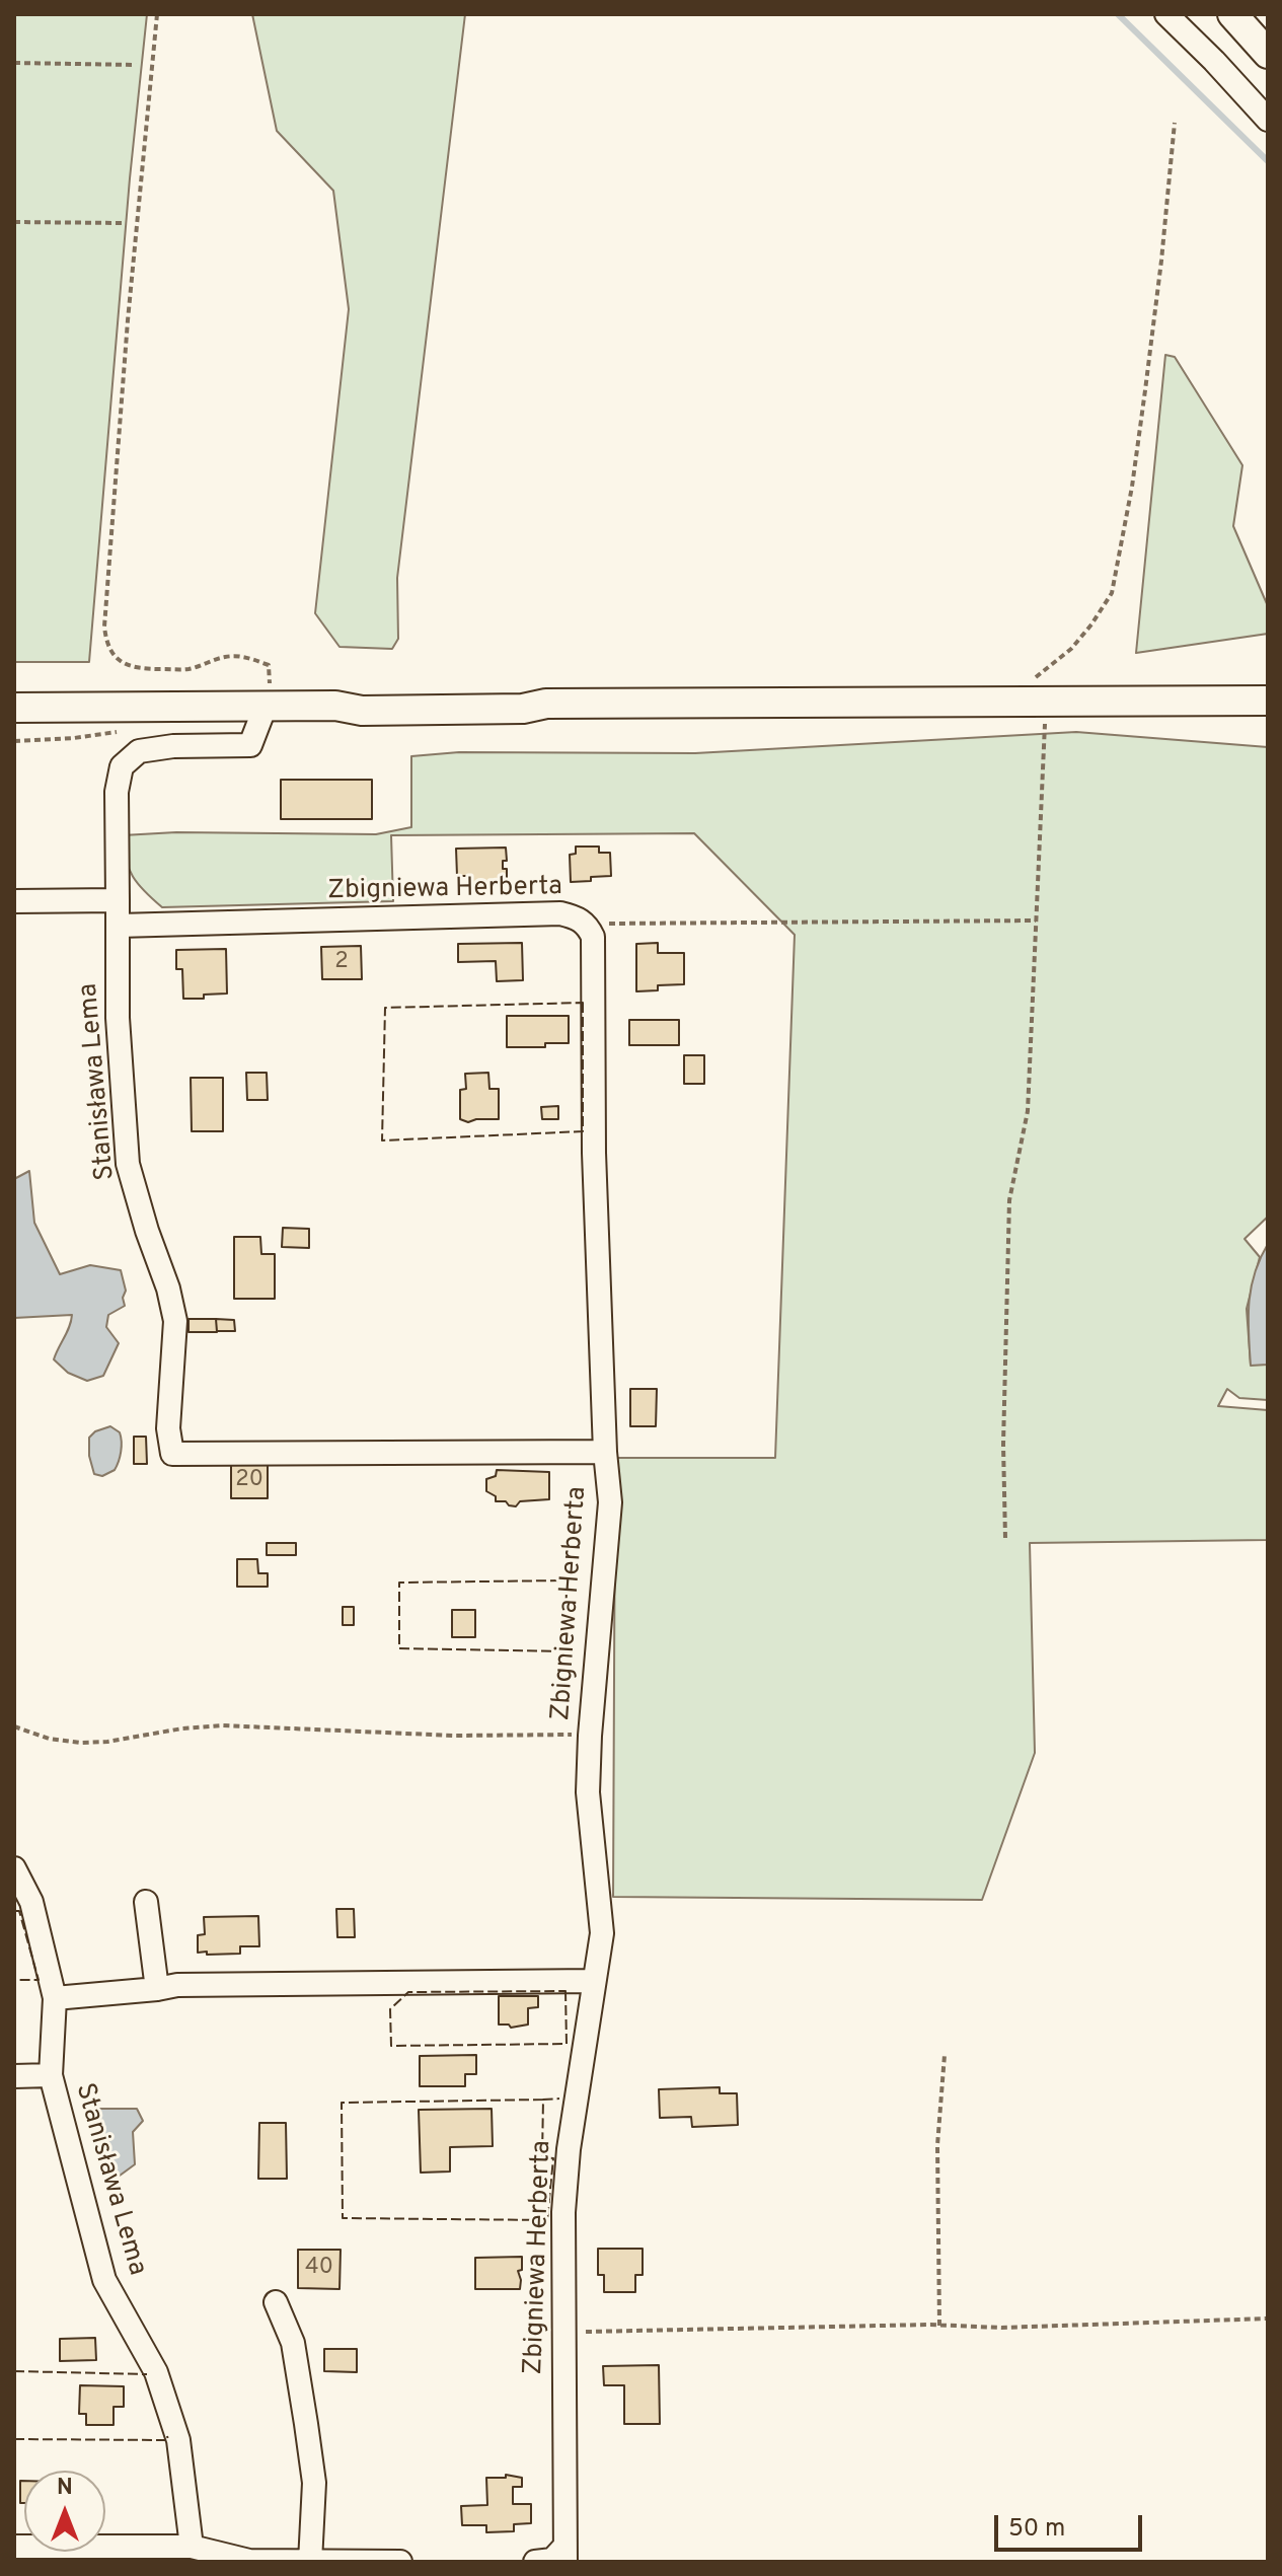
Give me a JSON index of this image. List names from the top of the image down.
{
  "streets": {
    "street": ["Zbigniewa Herberta", "Stanisława Lema"]
  },
  "crossings": [
    ["Zbigniewa Herberta", "Stanisława Lema"]
  ],
  "house_numbers": ["2", "20", "40"],
  "scale_bar": "50 m",
  "north": "top"
}
